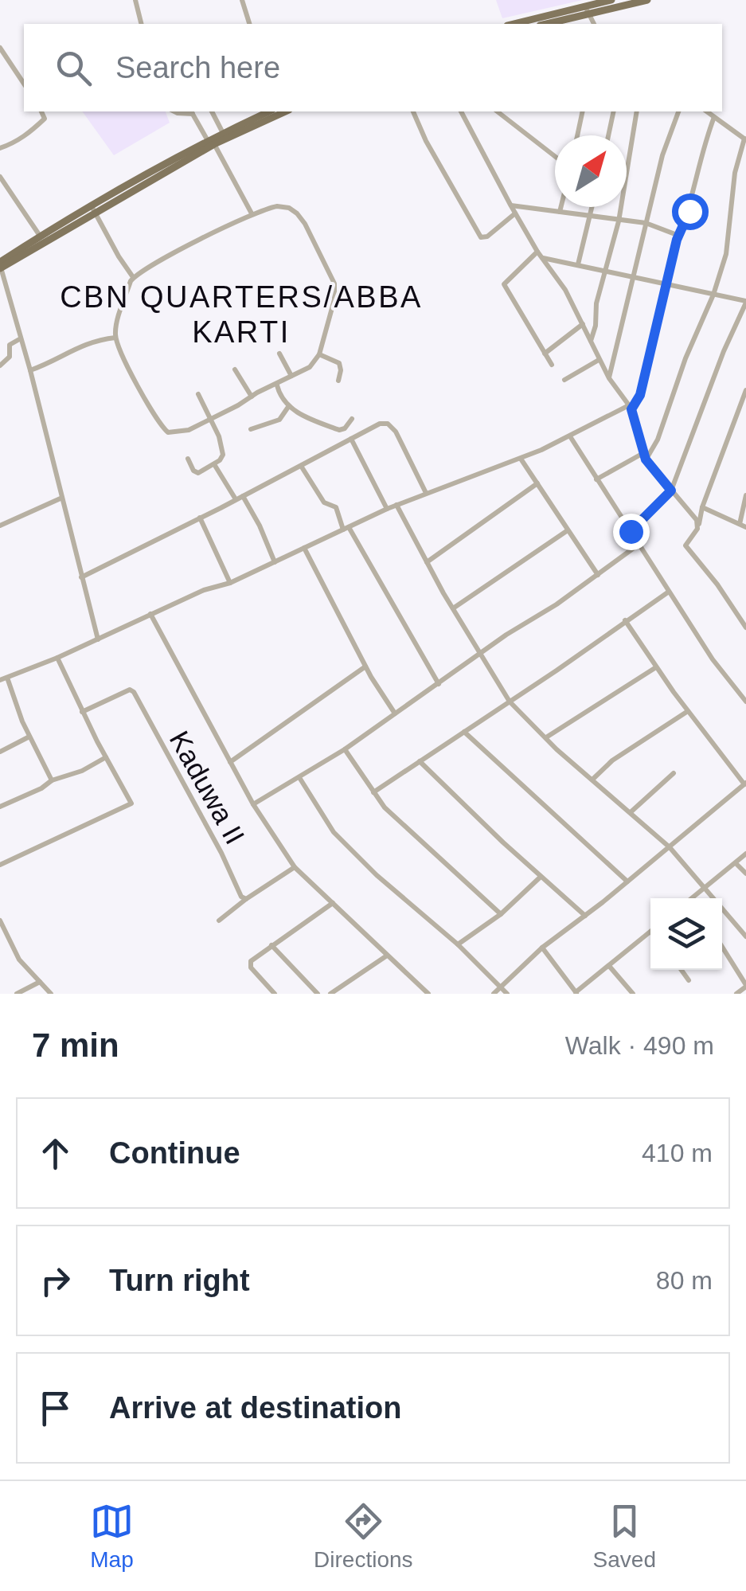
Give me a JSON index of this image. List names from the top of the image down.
{
  "streets": {
    "street": ["Kaduwa II"]
  },
  "districts": ["CBN QUARTERS/ABBA KARTI"],
  "north": "top right",
  "page": {
    "search": "Search here",
    "heading": ["7 min", "Walk · 490 m"],
    "list": [
      ["Continue", "410 m"],
      ["Turn right", "80 m"],
      "Arrive at destination"
    ],
    "nav": ["Map", "Directions", "Saved"]
  }
}
